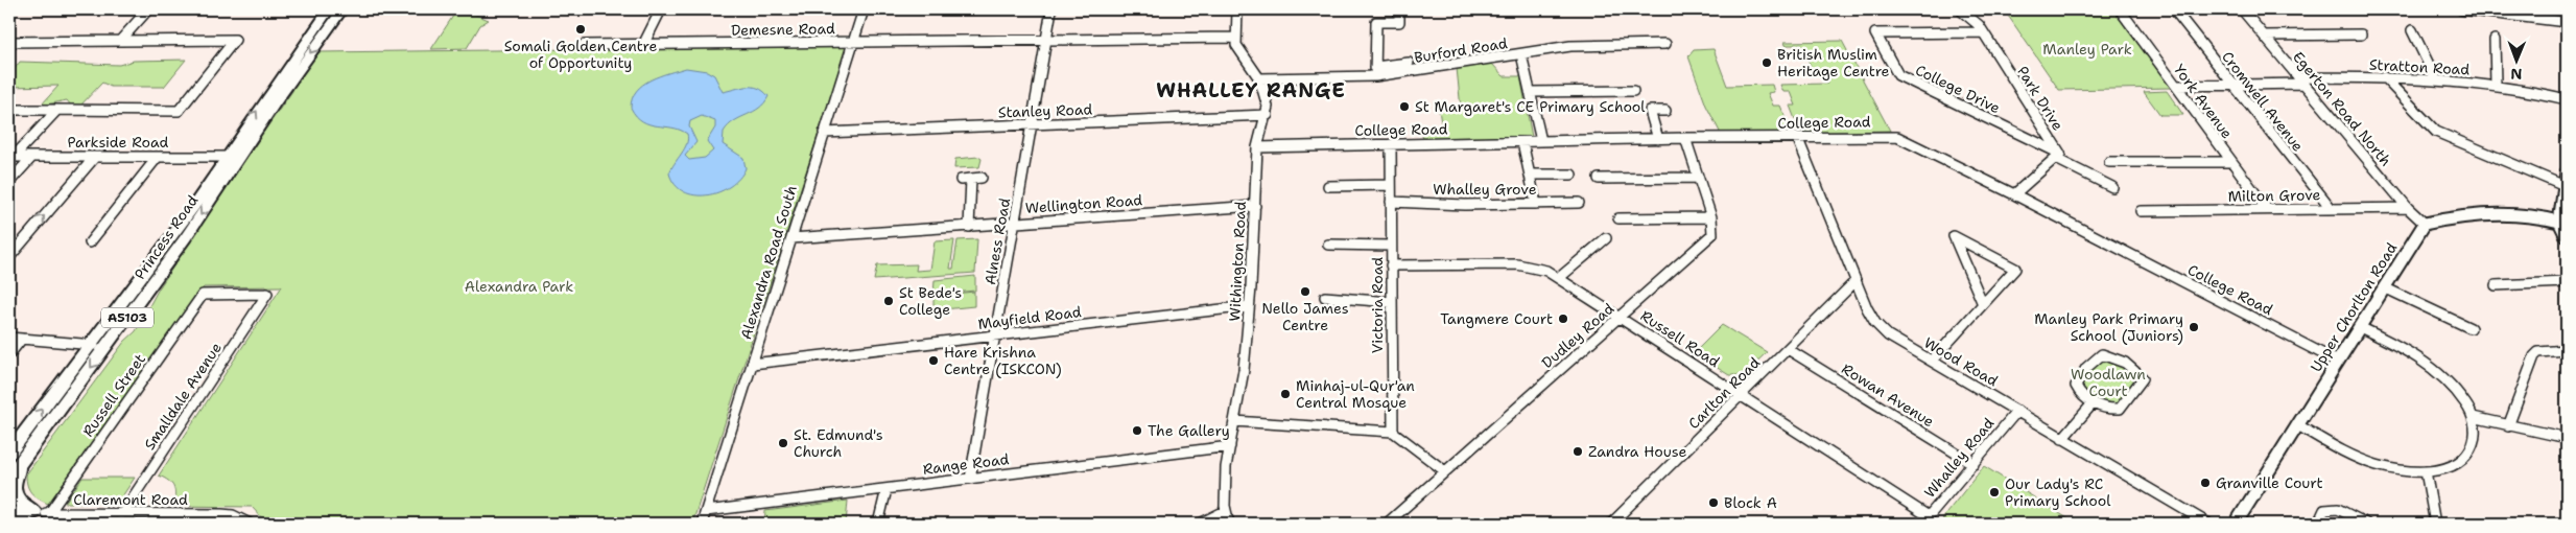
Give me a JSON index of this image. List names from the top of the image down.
{
  "streets": {
    "highway": ["Princess Road", "A5103"],
    "main road": ["Upper Chorlton Road"],
    "street": [
      "Demesne Road",
      "Burford Road",
      "Stratton Road",
      "College Drive",
      "Park Drive",
      "York Avenue",
      "Cromwell Avenue",
      "Egerton Road North",
      "Stanley Road",
      "College Road",
      "Parkside Road",
      "Whalley Grove",
      "Milton Grove",
      "Wellington Road",
      "Alness Road",
      "Withington Road",
      "Alexandra Road South",
      "Victoria Road",
      "Mayfield Road",
      "Dudley Road",
      "Russell Road",
      "Wood Road",
      "Carlton Road",
      "Russell Street",
      "Rowan Avenue",
      "Smalldale Avenue",
      "Whalley Road",
      "Range Road",
      "Claremont Road"
    ]
  },
  "crossings": [
    ["Demesne Road", "Alness Road"],
    ["Demesne Road", "Withington Road"],
    ["Demesne Road", "Alexandra Road South"],
    ["Burford Road", "Withington Road"],
    ["Stratton Road", "York Avenue"],
    ["Stratton Road", "Cromwell Avenue"],
    ["Stratton Road", "Egerton Road North"],
    ["College Drive", "Park Drive"],
    ["York Avenue", "Milton Grove"],
    ["Cromwell Avenue", "Milton Grove"],
    ["Egerton Road North", "Milton Grove"],
    ["Egerton Road North", "Upper Chorlton Road"],
    ["Stanley Road", "Alness Road"],
    ["Stanley Road", "Withington Road"],
    ["Stanley Road", "Alexandra Road South"],
    ["College Road", "Withington Road"],
    ["College Road", "Victoria Road"],
    ["College Road", "Upper Chorlton Road"],
    ["College Road", "Wood Road"],
    ["Parkside Road", "Princess Road"],
    ["Whalley Grove", "Victoria Road"],
    ["Wellington Road", "Alness Road"],
    ["Wellington Road", "Withington Road"],
    ["Wellington Road", "Alexandra Road South"],
    ["Alness Road", "Mayfield Road"],
    ["Alness Road", "Range Road"],
    ["Withington Road", "Mayfield Road"],
    ["Withington Road", "Range Road"],
    ["Alexandra Road South", "Mayfield Road"],
    ["Alexandra Road South", "Range Road"],
    ["Victoria Road", "Russell Road"],
    ["Dudley Road", "Russell Road"],
    ["Russell Road", "Carlton Road"],
    ["Russell Road", "Whalley Road"],
    ["Wood Road", "Carlton Road"],
    ["Wood Road", "Whalley Road"],
    ["Carlton Road", "Rowan Avenue"],
    ["Russell Street", "Smalldale Avenue"],
    ["Russell Street", "Claremont Road"],
    ["Rowan Avenue", "Whalley Road"],
    ["Smalldale Avenue", "Claremont Road"]
  ],
  "districts": ["WHALLEY RANGE"],
  "parks": ["Manley Park", "Alexandra Park", "Woodlawn Court"],
  "places": [
    "Somali Golden Centre of Opportunity",
    "British Muslim Heritage Centre",
    "St Margaret's CE Primary School",
    "Nello James Centre",
    "St Bede's College",
    "Tangmere Court",
    "Manley Park Primary School (Juniors)",
    "Hare Krishna Centre (ISKCON)",
    "Minhaj-ul-Qur'an Central Mosque",
    "The Gallery",
    "St. Edmund's Church",
    "Zandra House",
    "Granville Court",
    "Our Lady's RC Primary School",
    "Block A"
  ],
  "north": "bottom"
}
